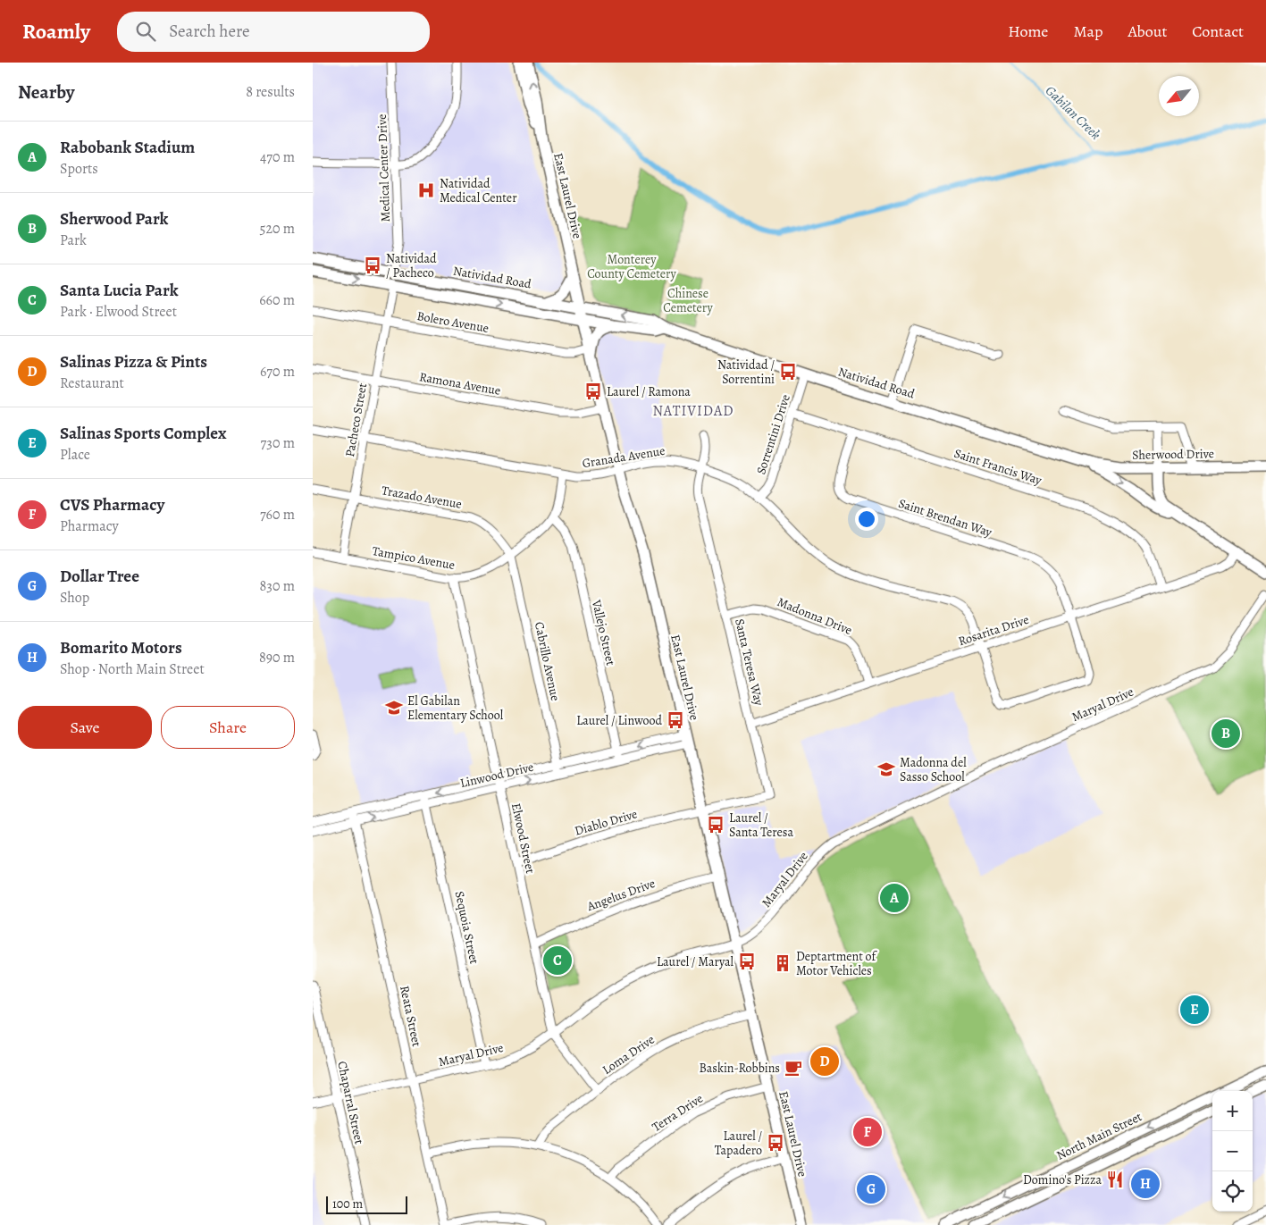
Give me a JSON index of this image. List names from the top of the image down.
{
  "streets": {
    "main road": [
      "East Laurel Drive",
      "Natividad Road",
      "Sherwood Drive",
      "North Main Street"
    ],
    "street": [
      "Medical Center Drive",
      "Bolero Avenue",
      "Ramona Avenue",
      "Pacheco Street",
      "Sorrentini Drive",
      "Granada Avenue",
      "Saint Francis Way",
      "Trazado Avenue",
      "Saint Brendan Way",
      "Tampico Avenue",
      "Madonna Drive",
      "Rosarita Drive",
      "Vallejo Street",
      "Cabrillo Avenue",
      "Santa Teresa Way",
      "Maryal Drive",
      "Linwood Drive",
      "Diablo Drive",
      "Elwood Street",
      "Angelus Drive",
      "Sequoia Street",
      "Reata Street",
      "Loma Drive",
      "Chaparral Street",
      "Terra Drive"
    ]
  },
  "crossings": [
    ["Medical Center Drive", "Natividad Road"],
    ["East Laurel Drive", "Natividad Road"],
    ["East Laurel Drive", "Bolero Avenue"],
    ["East Laurel Drive", "Ramona Avenue"],
    ["East Laurel Drive", "Granada Avenue"],
    ["East Laurel Drive", "Santa Teresa Way"],
    ["East Laurel Drive", "Maryal Drive"],
    ["East Laurel Drive", "Linwood Drive"],
    ["East Laurel Drive", "Diablo Drive"],
    ["East Laurel Drive", "Angelus Drive"],
    ["East Laurel Drive", "Loma Drive"],
    ["East Laurel Drive", "Terra Drive"],
    ["Natividad Road", "Pacheco Street"],
    ["Natividad Road", "Sorrentini Drive"],
    ["Natividad Road", "Sherwood Drive"],
    ["Bolero Avenue", "Pacheco Street"],
    ["Ramona Avenue", "Pacheco Street"],
    ["Pacheco Street", "Granada Avenue"],
    ["Pacheco Street", "Trazado Avenue"],
    ["Pacheco Street", "Tampico Avenue"],
    ["Sorrentini Drive", "Granada Avenue"],
    ["Sorrentini Drive", "Saint Francis Way"],
    ["Granada Avenue", "Saint Brendan Way"],
    ["Granada Avenue", "Tampico Avenue"],
    ["Granada Avenue", "Rosarita Drive"],
    ["Granada Avenue", "Santa Teresa Way"],
    ["Saint Francis Way", "Saint Brendan Way"],
    ["Saint Francis Way", "Rosarita Drive"],
    ["Trazado Avenue", "Tampico Avenue"],
    ["Trazado Avenue", "Cabrillo Avenue"],
    ["Saint Brendan Way", "Rosarita Drive"],
    ["Tampico Avenue", "Vallejo Street"],
    ["Tampico Avenue", "Cabrillo Avenue"],
    ["Tampico Avenue", "Elwood Street"],
    ["Madonna Drive", "Rosarita Drive"],
    ["Madonna Drive", "Santa Teresa Way"],
    ["Rosarita Drive", "Santa Teresa Way"],
    ["Vallejo Street", "Linwood Drive"],
    ["Cabrillo Avenue", "Linwood Drive"],
    ["Santa Teresa Way", "Diablo Drive"],
    ["Maryal Drive", "Elwood Street"],
    ["Maryal Drive", "Sequoia Street"],
    ["Maryal Drive", "Reata Street"],
    ["Maryal Drive", "Chaparral Street"],
    ["Linwood Drive", "Elwood Street"],
    ["Linwood Drive", "Sequoia Street"],
    ["Linwood Drive", "Reata Street"],
    ["Diablo Drive", "Elwood Street"],
    ["Elwood Street", "Angelus Drive"],
    ["Elwood Street", "Loma Drive"]
  ],
  "districts": ["NATIVIDAD"],
  "water": ["Gabilan Creek"],
  "parks": ["Monterey County Cemetery", "Chinese Cemetery"],
  "places": {
    "hospital": ["Natividad Medical Center"],
    "bus stop": [
      "Natividad / Pacheco",
      "Natividad / Sorrentini",
      "Laurel / Ramona",
      "Laurel / Linwood",
      "Laurel / Santa Teresa",
      "Laurel / Maryal",
      "Laurel / Tapadero"
    ],
    "school or university": ["El Gabilan Elementary School", "Madonna del Sasso School"],
    "building": ["Deptartment of Motor Vehicles"],
    "cafe": ["Baskin-Robbins"],
    "restaurant": ["Domino's Pizza"]
  },
  "scale_bar": "100 m",
  "north": "bottom left",
  "page": {
    "header": "Roamly",
    "search": "Search here",
    "nav": [
      "Home",
      "Map",
      "About",
      "Contact"
    ],
    "heading": ["Nearby", "8 results"],
    "list": [
      {
        "mark": "A",
        "name": "Rabobank Stadium",
        "note": "Sports",
        "value": "470 m"
      },
      {
        "mark": "B",
        "name": "Sherwood Park",
        "note": "Park",
        "value": "520 m"
      },
      {
        "mark": "C",
        "name": "Santa Lucia Park",
        "note": "Park · Elwood Street",
        "value": "660 m"
      },
      {
        "mark": "D",
        "name": "Salinas Pizza & Pints",
        "note": "Restaurant",
        "value": "670 m"
      },
      {
        "mark": "E",
        "name": "Salinas Sports Complex",
        "note": "Place",
        "value": "730 m"
      },
      {
        "mark": "F",
        "name": "CVS Pharmacy",
        "note": "Pharmacy",
        "value": "760 m"
      },
      {
        "mark": "G",
        "name": "Dollar Tree",
        "note": "Shop",
        "value": "830 m"
      },
      {
        "mark": "H",
        "name": "Bomarito Motors",
        "note": "Shop · North Main Street",
        "value": "890 m"
      }
    ],
    "buttons": ["Save", "Share"],
    "pins": [
      "B",
      "A",
      "C",
      "E",
      "D",
      "F",
      "H",
      "G"
    ],
    "map_buttons": ["+", "−"],
    "scale": "100 m"
  }
}
